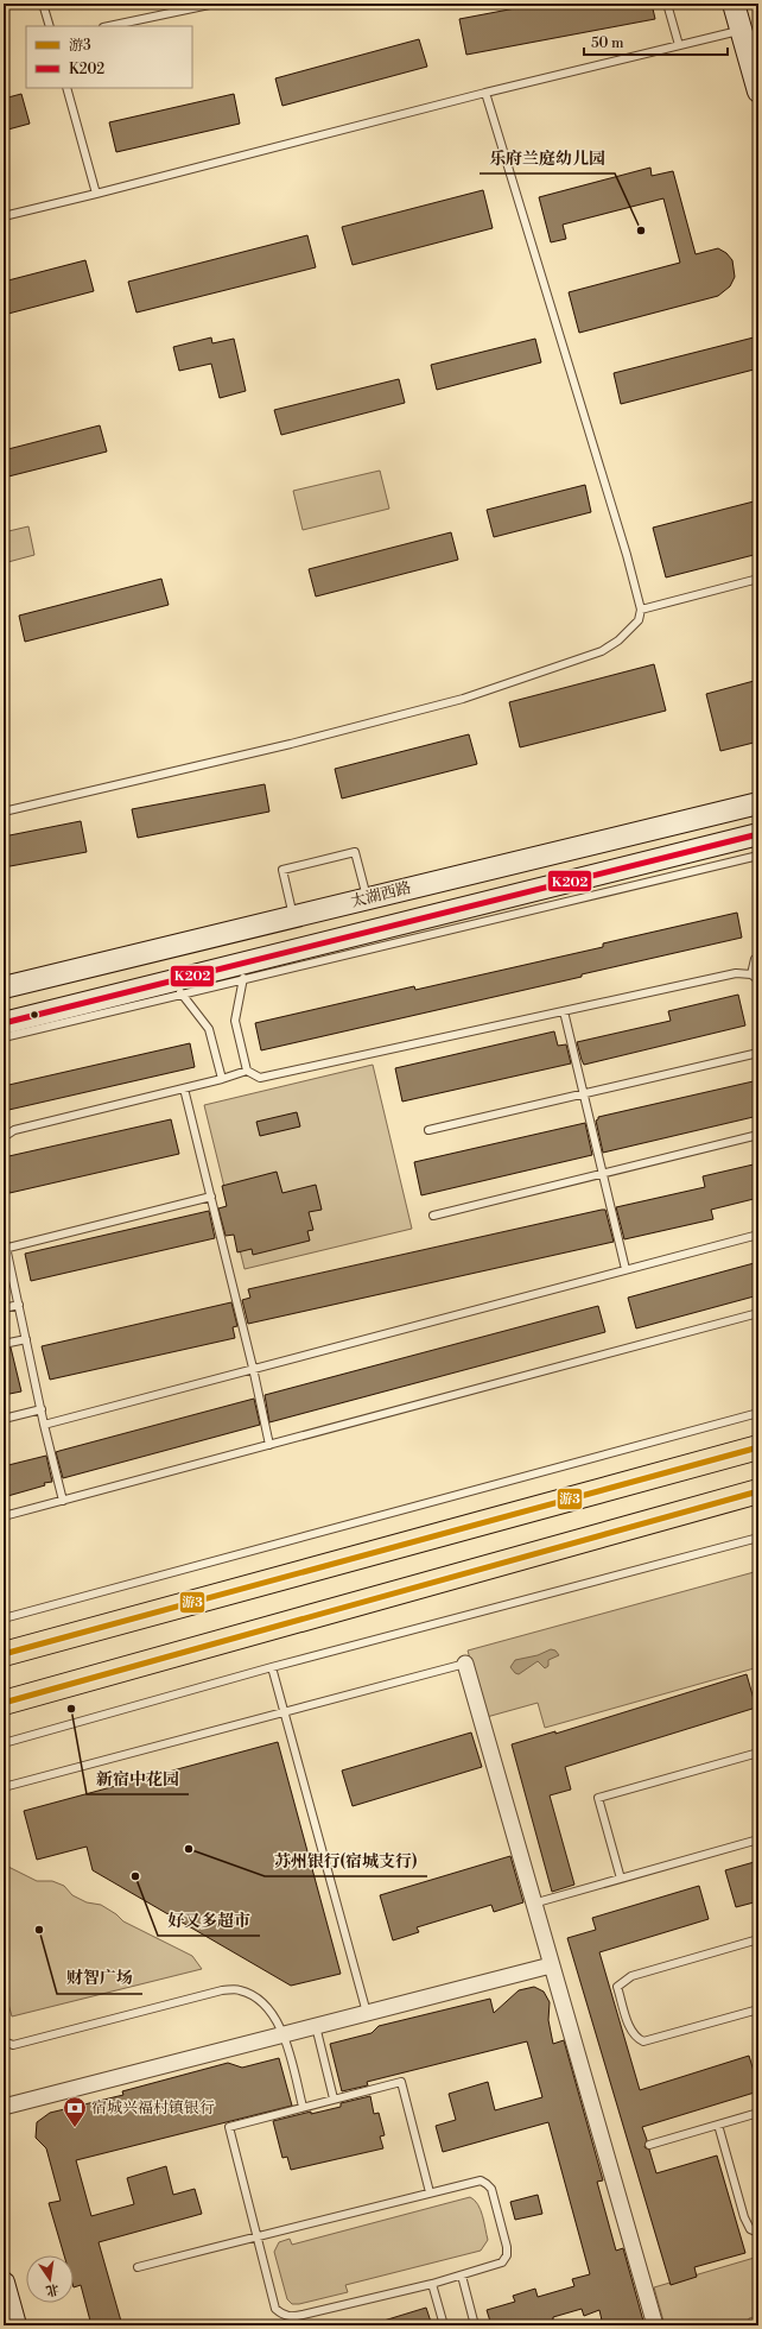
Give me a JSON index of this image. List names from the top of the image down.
{
  "streets": {
    "street": ["太湖西路"]
  },
  "places": {
    "other": [
      "乐府兰庭幼儿园",
      "新宿中花园",
      "苏州银行(宿城支行)",
      "好又多超市",
      "财智广场"
    ],
    "bank": ["宿城兴福村镇银行"]
  },
  "lines": ["transit line K202", "transit line 游3"],
  "legend": ["游3", "K202"],
  "scale_bar": "50 m",
  "north": "bottom"
}
